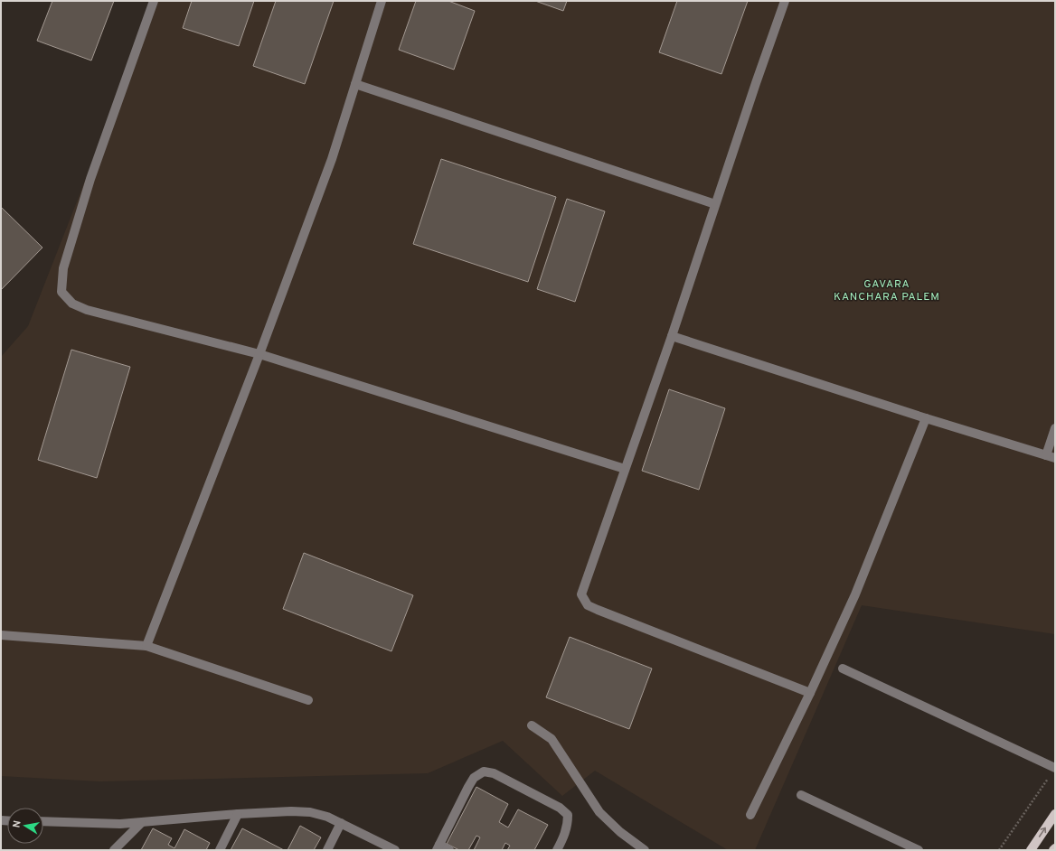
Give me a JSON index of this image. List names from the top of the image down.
{
  "districts": ["GAVARA KANCHARA PALEM"],
  "north": "left"
}
